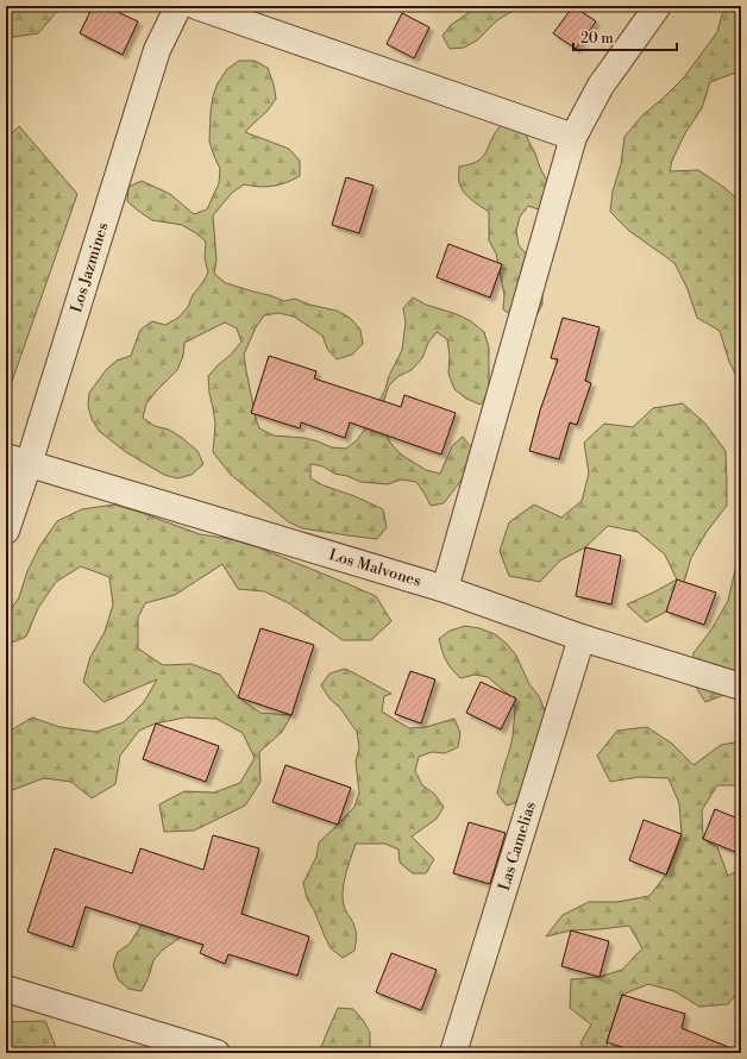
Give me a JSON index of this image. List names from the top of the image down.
{
  "streets": {
    "street": ["Los Jazmines", "Los Malvones", "Las Camelias"]
  },
  "crossings": [
    ["Los Jazmines", "Los Malvones"],
    ["Los Malvones", "Las Camelias"]
  ],
  "scale_bar": "20 m"
}
